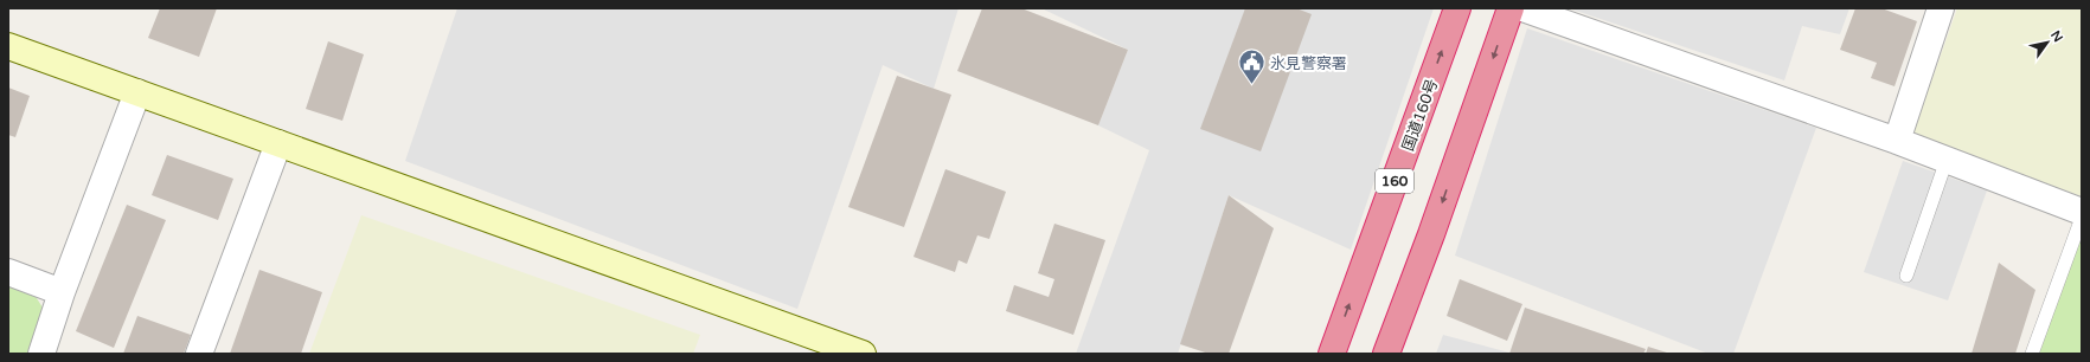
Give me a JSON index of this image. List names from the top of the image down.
{
  "streets": {
    "highway": ["国道160号", "160"]
  },
  "places": {
    "public building": ["氷見警察署"]
  },
  "north": "top right"
}
